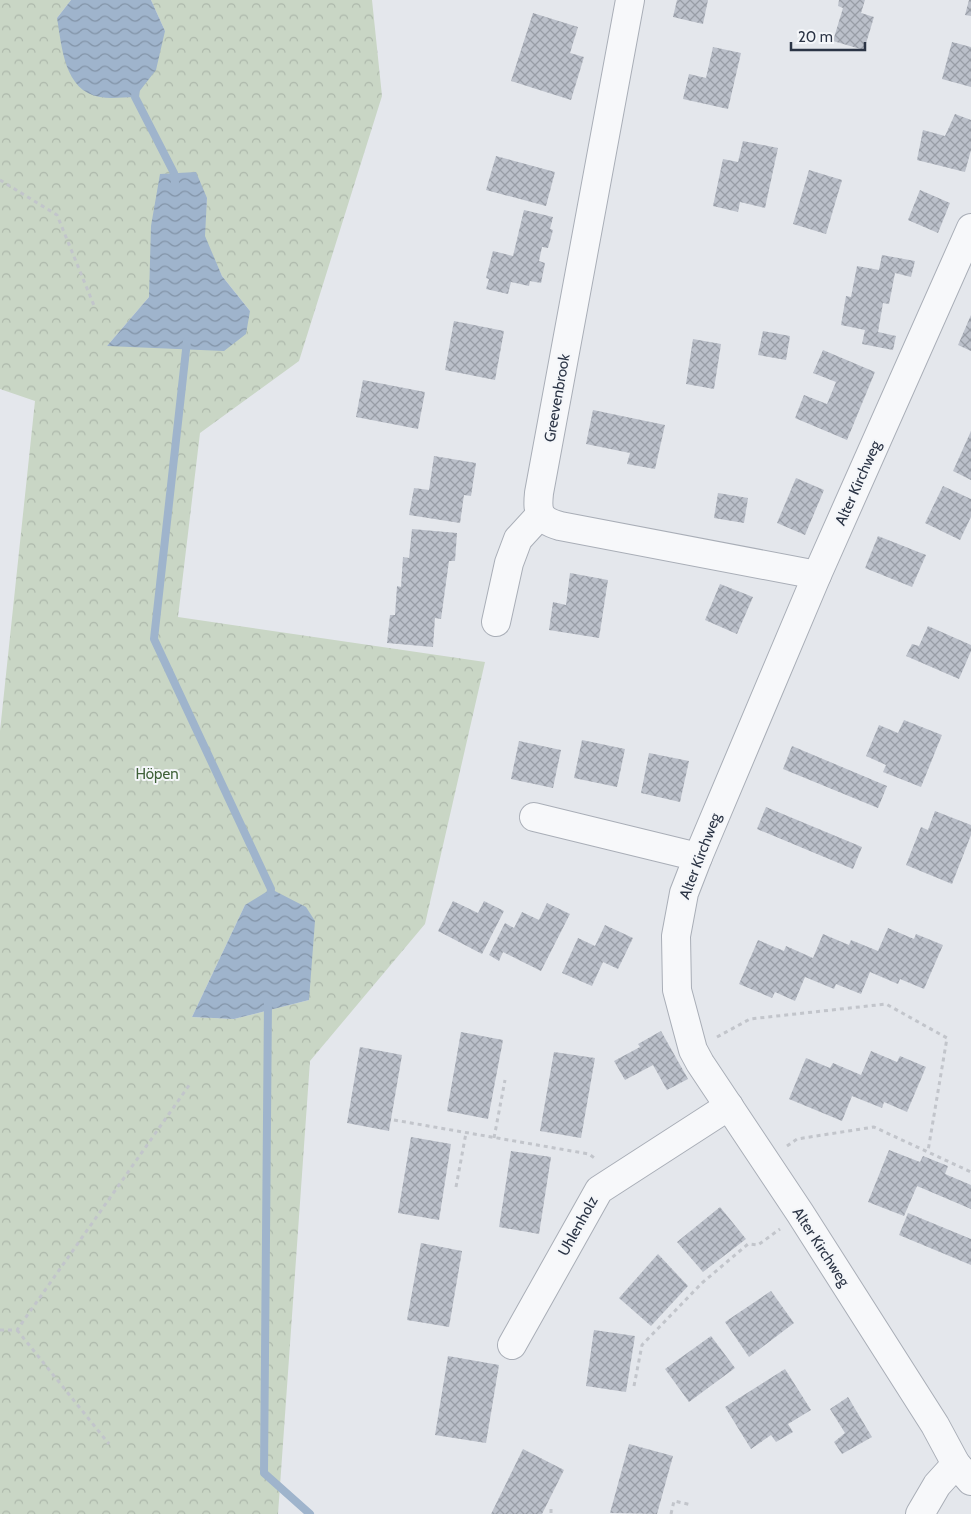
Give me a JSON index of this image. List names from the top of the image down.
{
  "streets": {
    "street": ["Greevenbrook", "Alter Kirchweg", "Uhlenholz"]
  },
  "crossings": [
    ["Alter Kirchweg", "Uhlenholz"]
  ],
  "parks": ["Höpen"],
  "scale_bar": "20 m"
}
